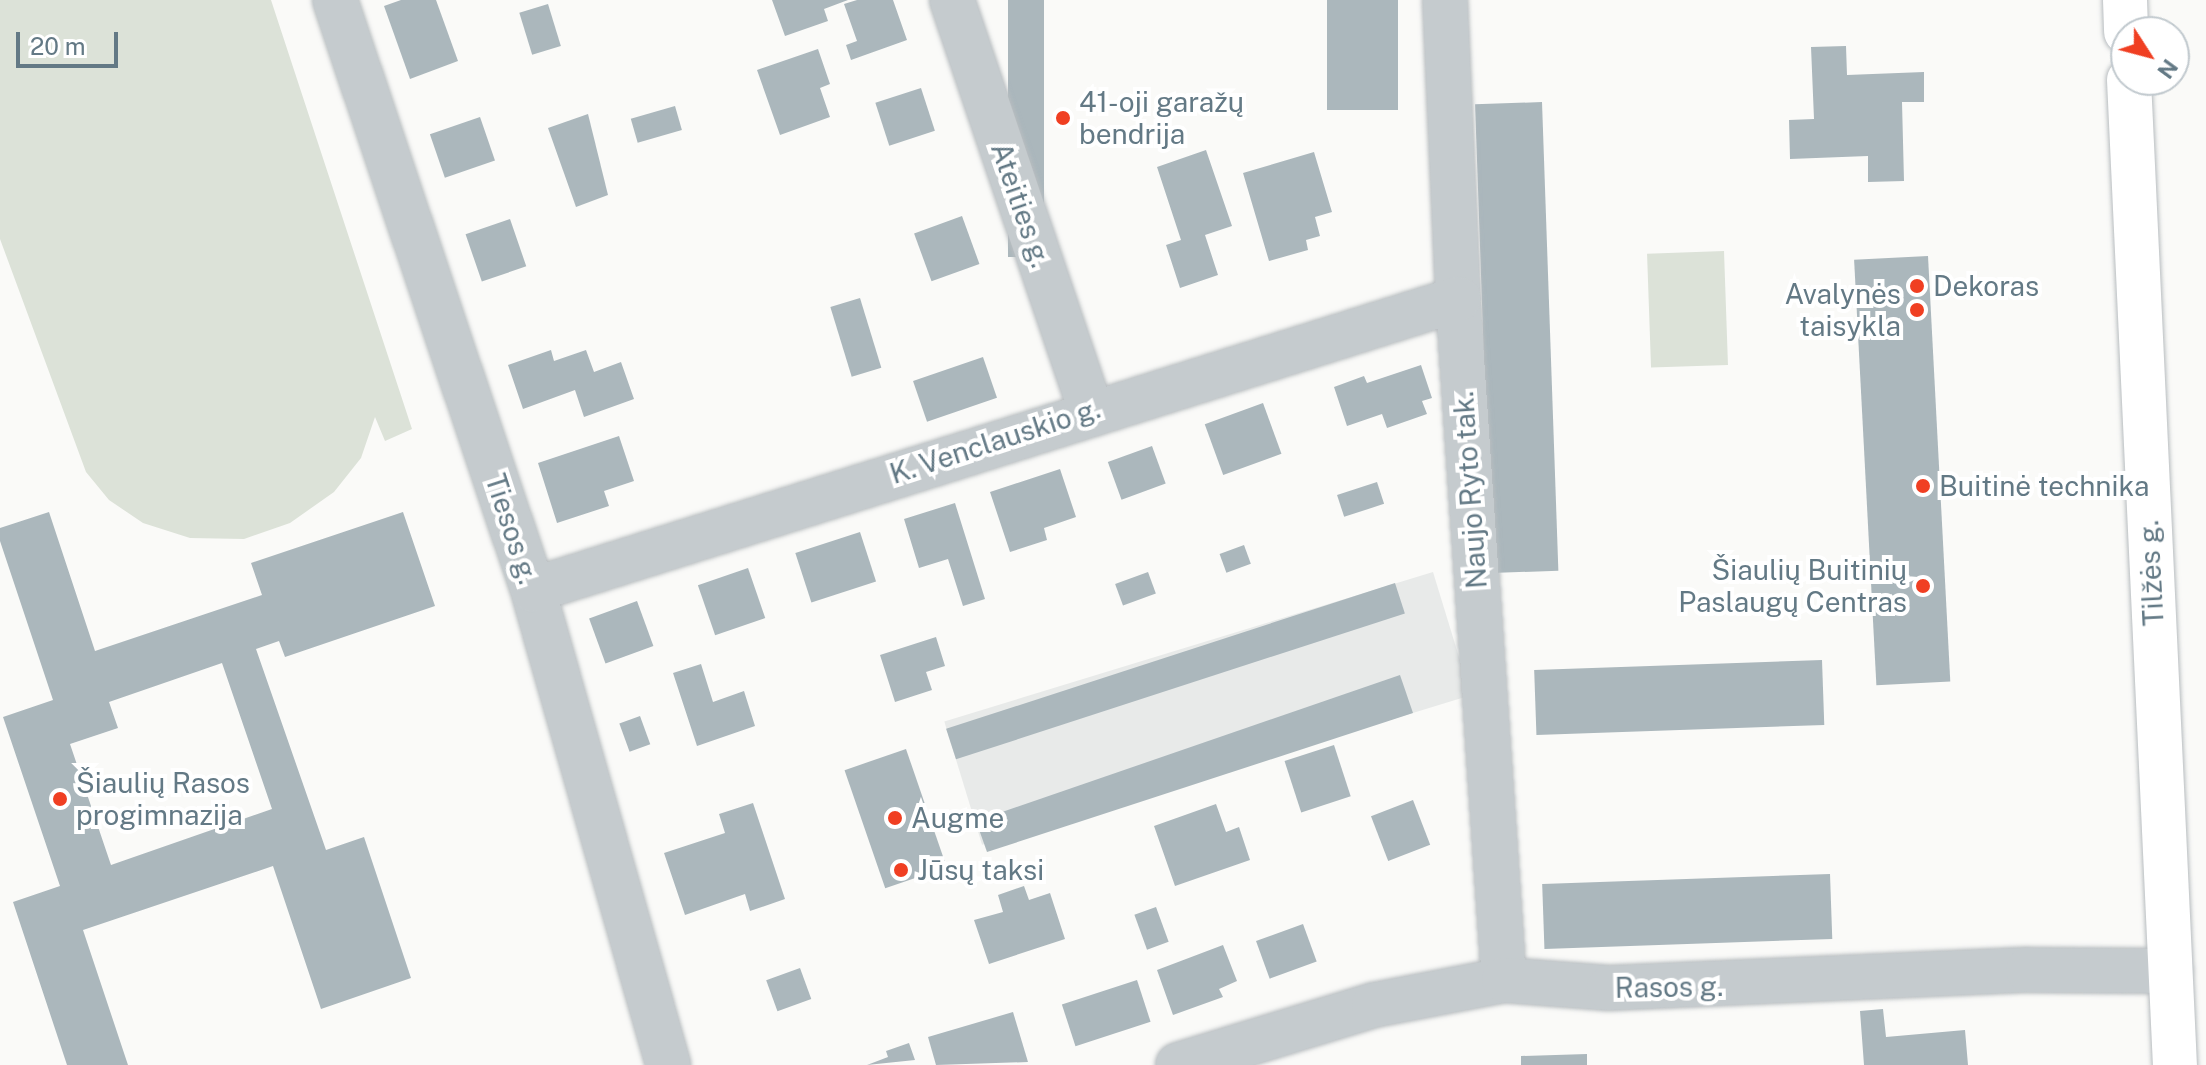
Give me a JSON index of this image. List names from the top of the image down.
{
  "streets": {
    "highway": ["Tilžės g."],
    "street": [
      "Ateities g.",
      "K. Venclauskio g.",
      "Naujo Ryto tak.",
      "Tiesos g.",
      "Rasos g."
    ]
  },
  "crossings": [
    ["Ateities g.", "K. Venclauskio g."],
    ["K. Venclauskio g.", "Naujo Ryto tak."],
    ["K. Venclauskio g.", "Tiesos g."],
    ["Naujo Ryto tak.", "Rasos g."],
    ["Tilžės g.", "Rasos g."]
  ],
  "places": [
    "41-oji garažų bendrija",
    "Dekoras",
    "Avalynės taisykla",
    "Buitinė technika",
    "Šiaulių Buitinių Paslaugų Centras",
    "Šiaulių Rasos progimnazija",
    "Augme",
    "Jūsų taksi"
  ],
  "scale_bar": "20 m",
  "north": "bottom right"
}
